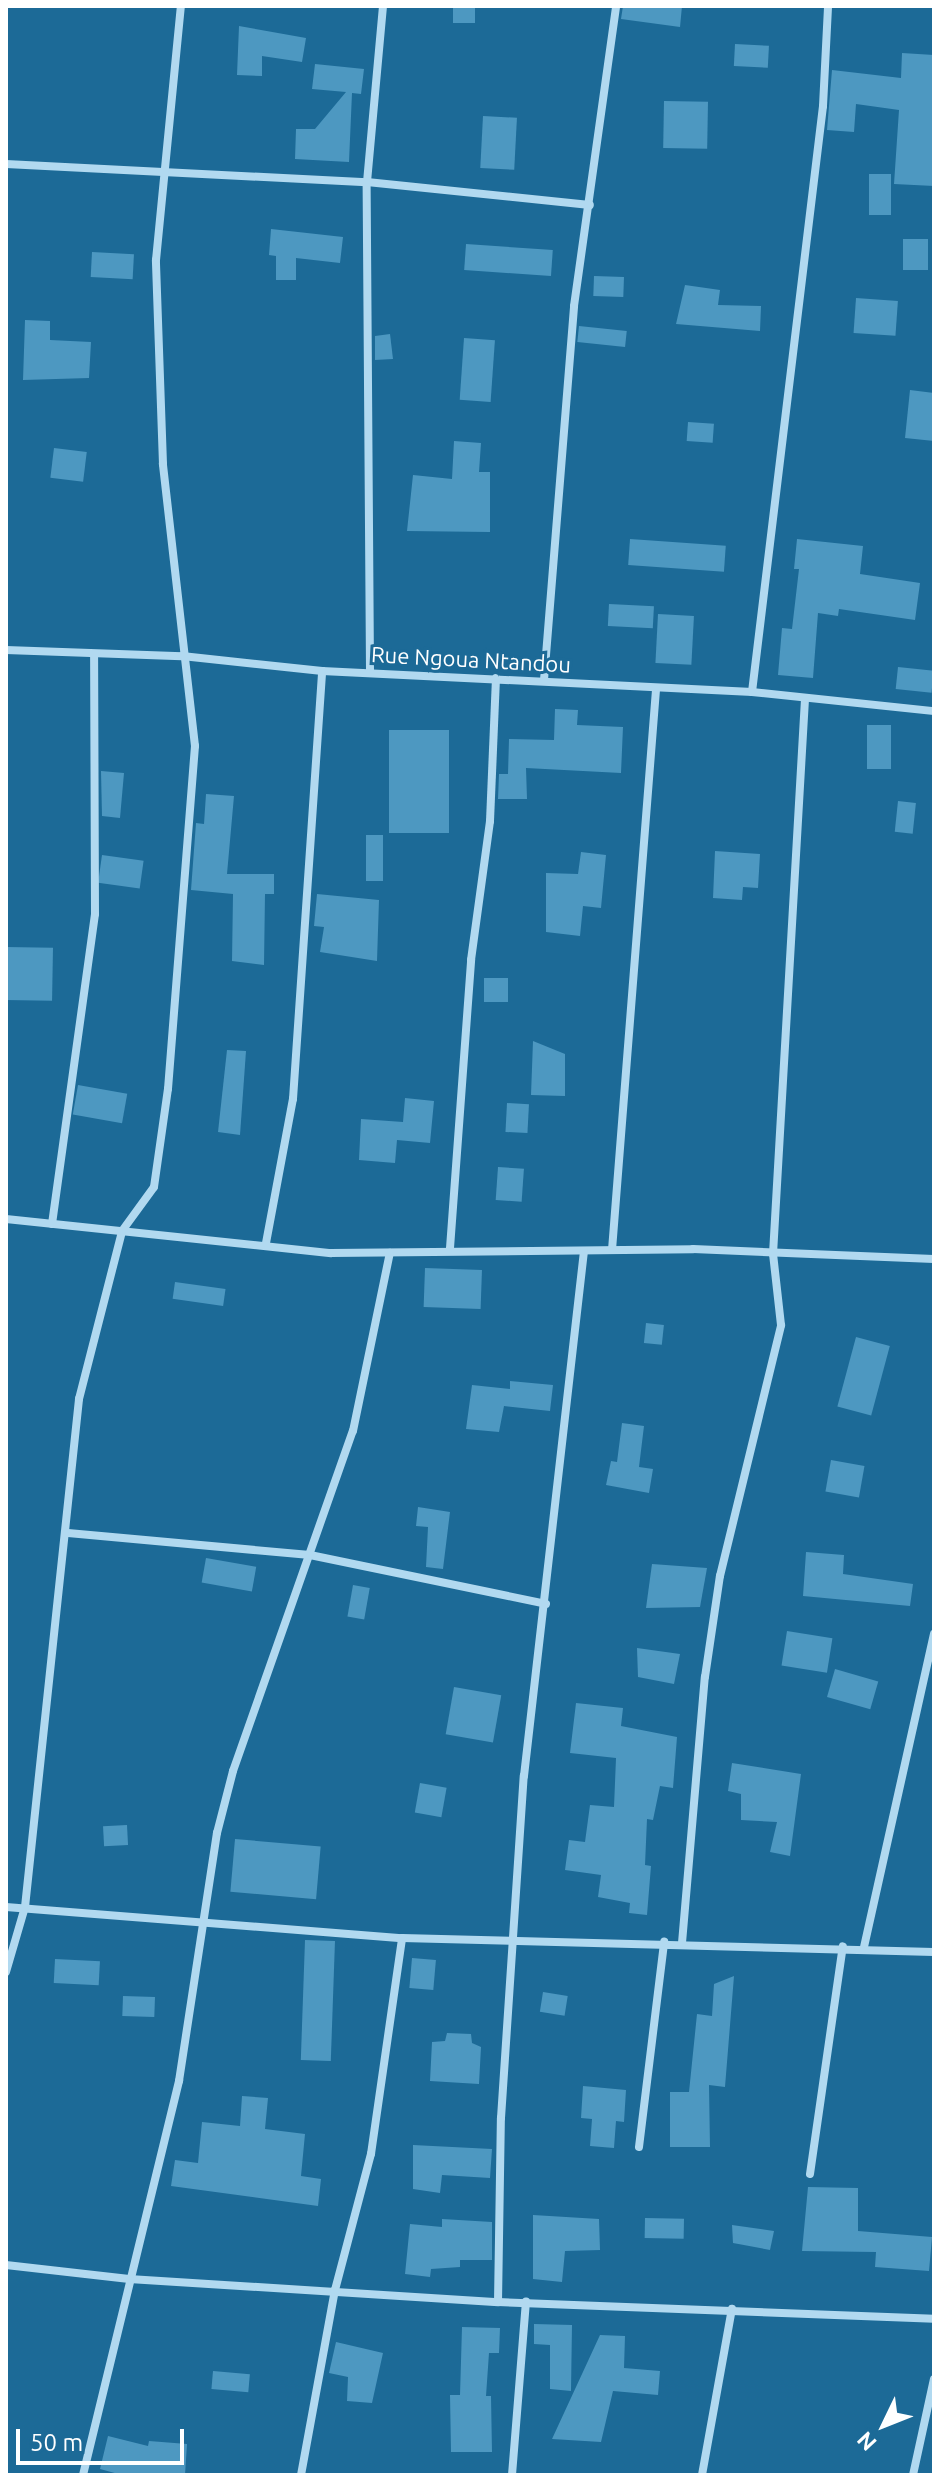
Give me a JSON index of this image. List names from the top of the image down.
{
  "streets": {
    "street": ["Rue Ngoua Ntandou"]
  },
  "scale_bar": "50 m",
  "north": "bottom left"
}
